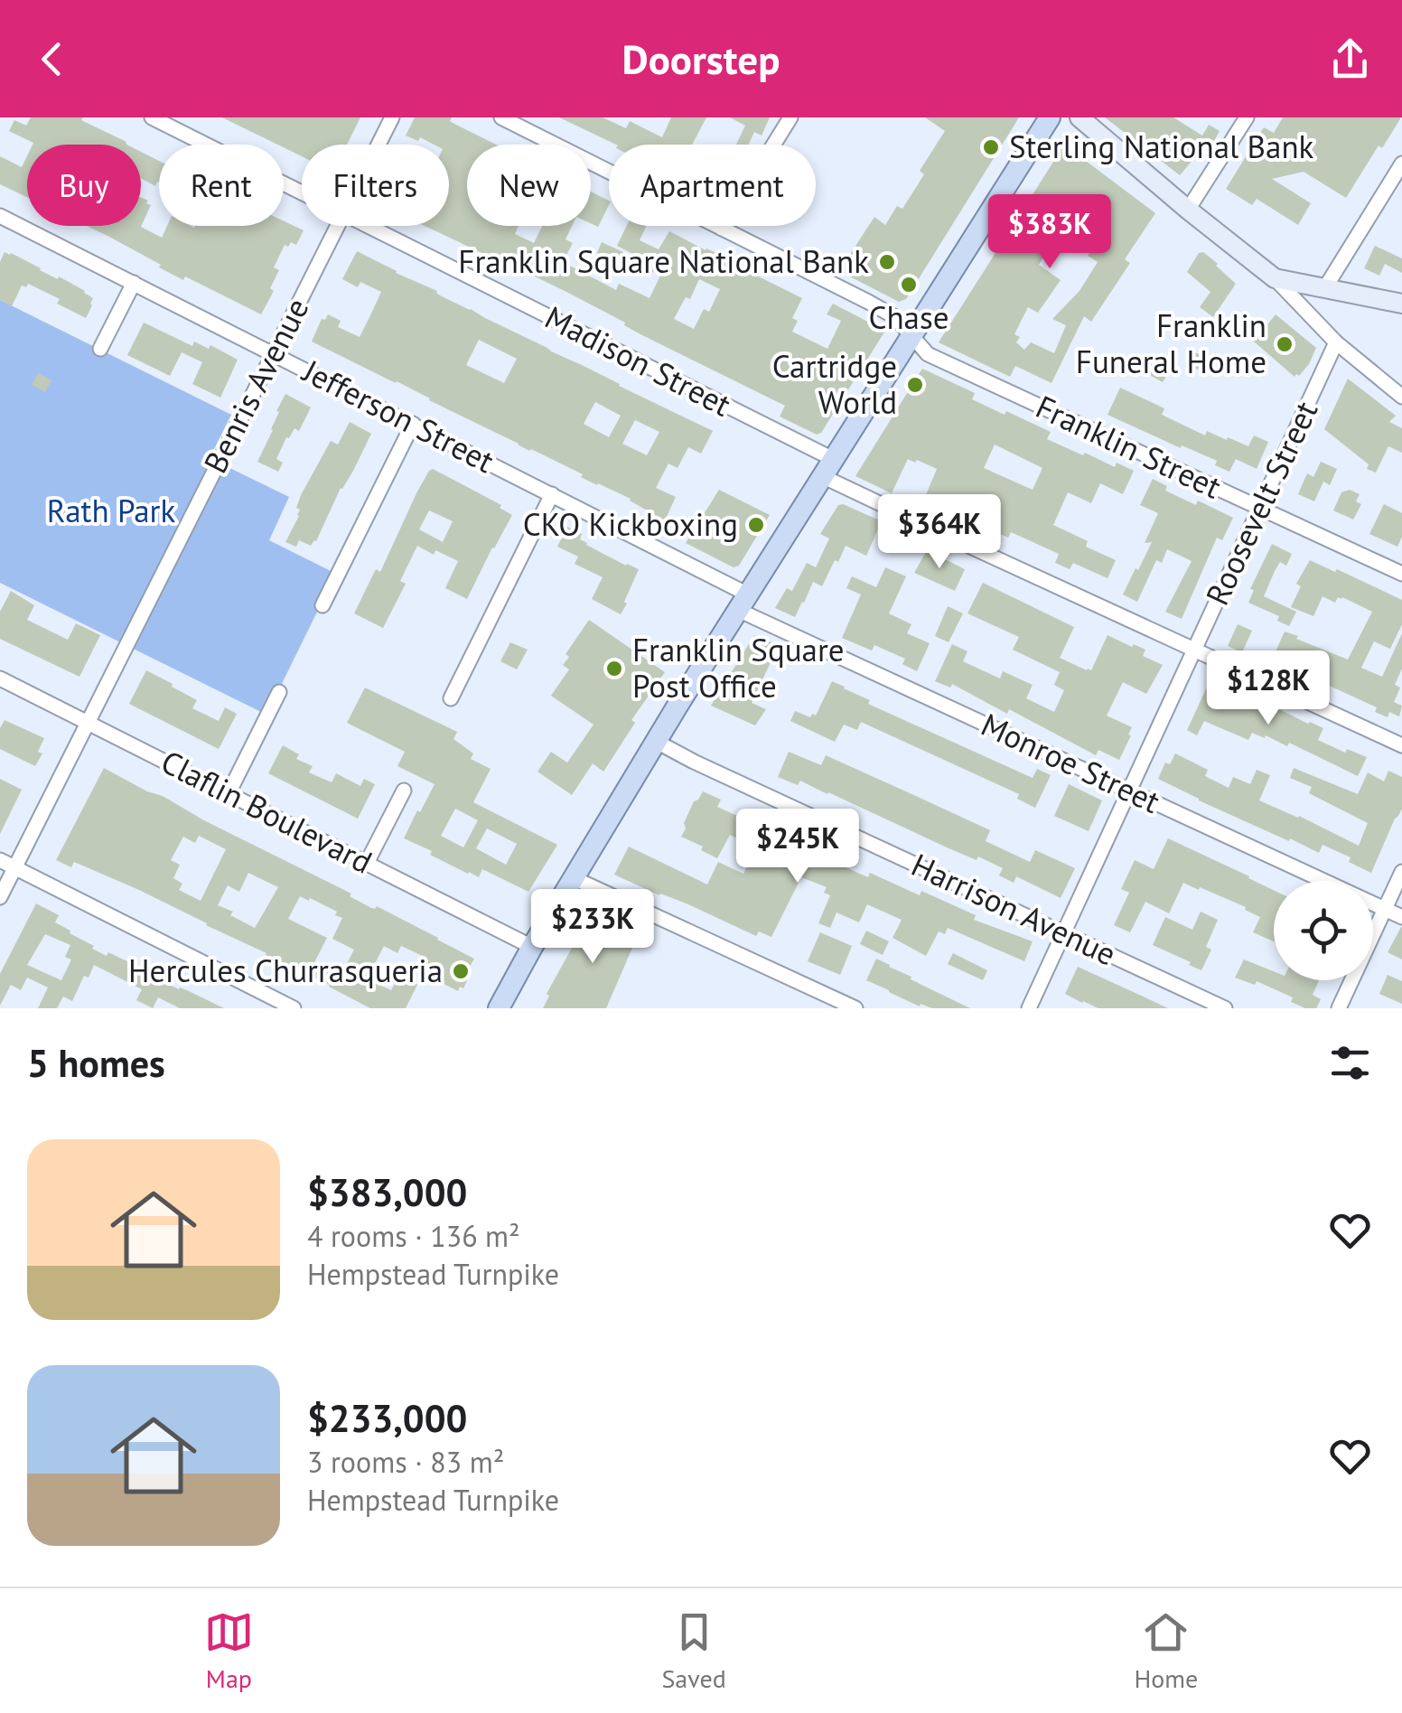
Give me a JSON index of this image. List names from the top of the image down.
{
  "streets": {
    "street": [
      "Madison Street",
      "Benris Avenue",
      "Jefferson Street",
      "Franklin Street",
      "Roosevelt Street",
      "Monroe Street",
      "Claflin Boulevard",
      "Harrison Avenue"
    ]
  },
  "crossings": [
    ["Madison Street", "Roosevelt Street"],
    ["Benris Avenue", "Jefferson Street"],
    ["Benris Avenue", "Claflin Boulevard"],
    ["Jefferson Street", "Monroe Street"],
    ["Franklin Street", "Roosevelt Street"],
    ["Roosevelt Street", "Monroe Street"],
    ["Roosevelt Street", "Harrison Avenue"]
  ],
  "parks": ["Rath Park"],
  "places": [
    "Sterling National Bank",
    "Franklin Square National Bank",
    "Chase",
    "Franklin Funeral Home",
    "Cartridge World",
    "CKO Kickboxing",
    "Franklin Square Post Office",
    "Hercules Churrasqueria"
  ],
  "page": {
    "header": "Doorstep",
    "chip": [
      "Buy",
      "Rent",
      "Filters",
      "New",
      "Apartment"
    ],
    "price": [
      "$383K",
      "$364K",
      "$128K",
      "$245K",
      "$233K"
    ],
    "heading": "5 homes",
    "list": [
      {
        "name": "$383,000",
        "note": "4 rooms · 136 m² · Hempstead Turnpike"
      },
      {
        "name": "$233,000",
        "note": "3 rooms · 83 m² · Hempstead Turnpike"
      }
    ],
    "tabs": ["Map", "Saved", "Home"]
  }
}
